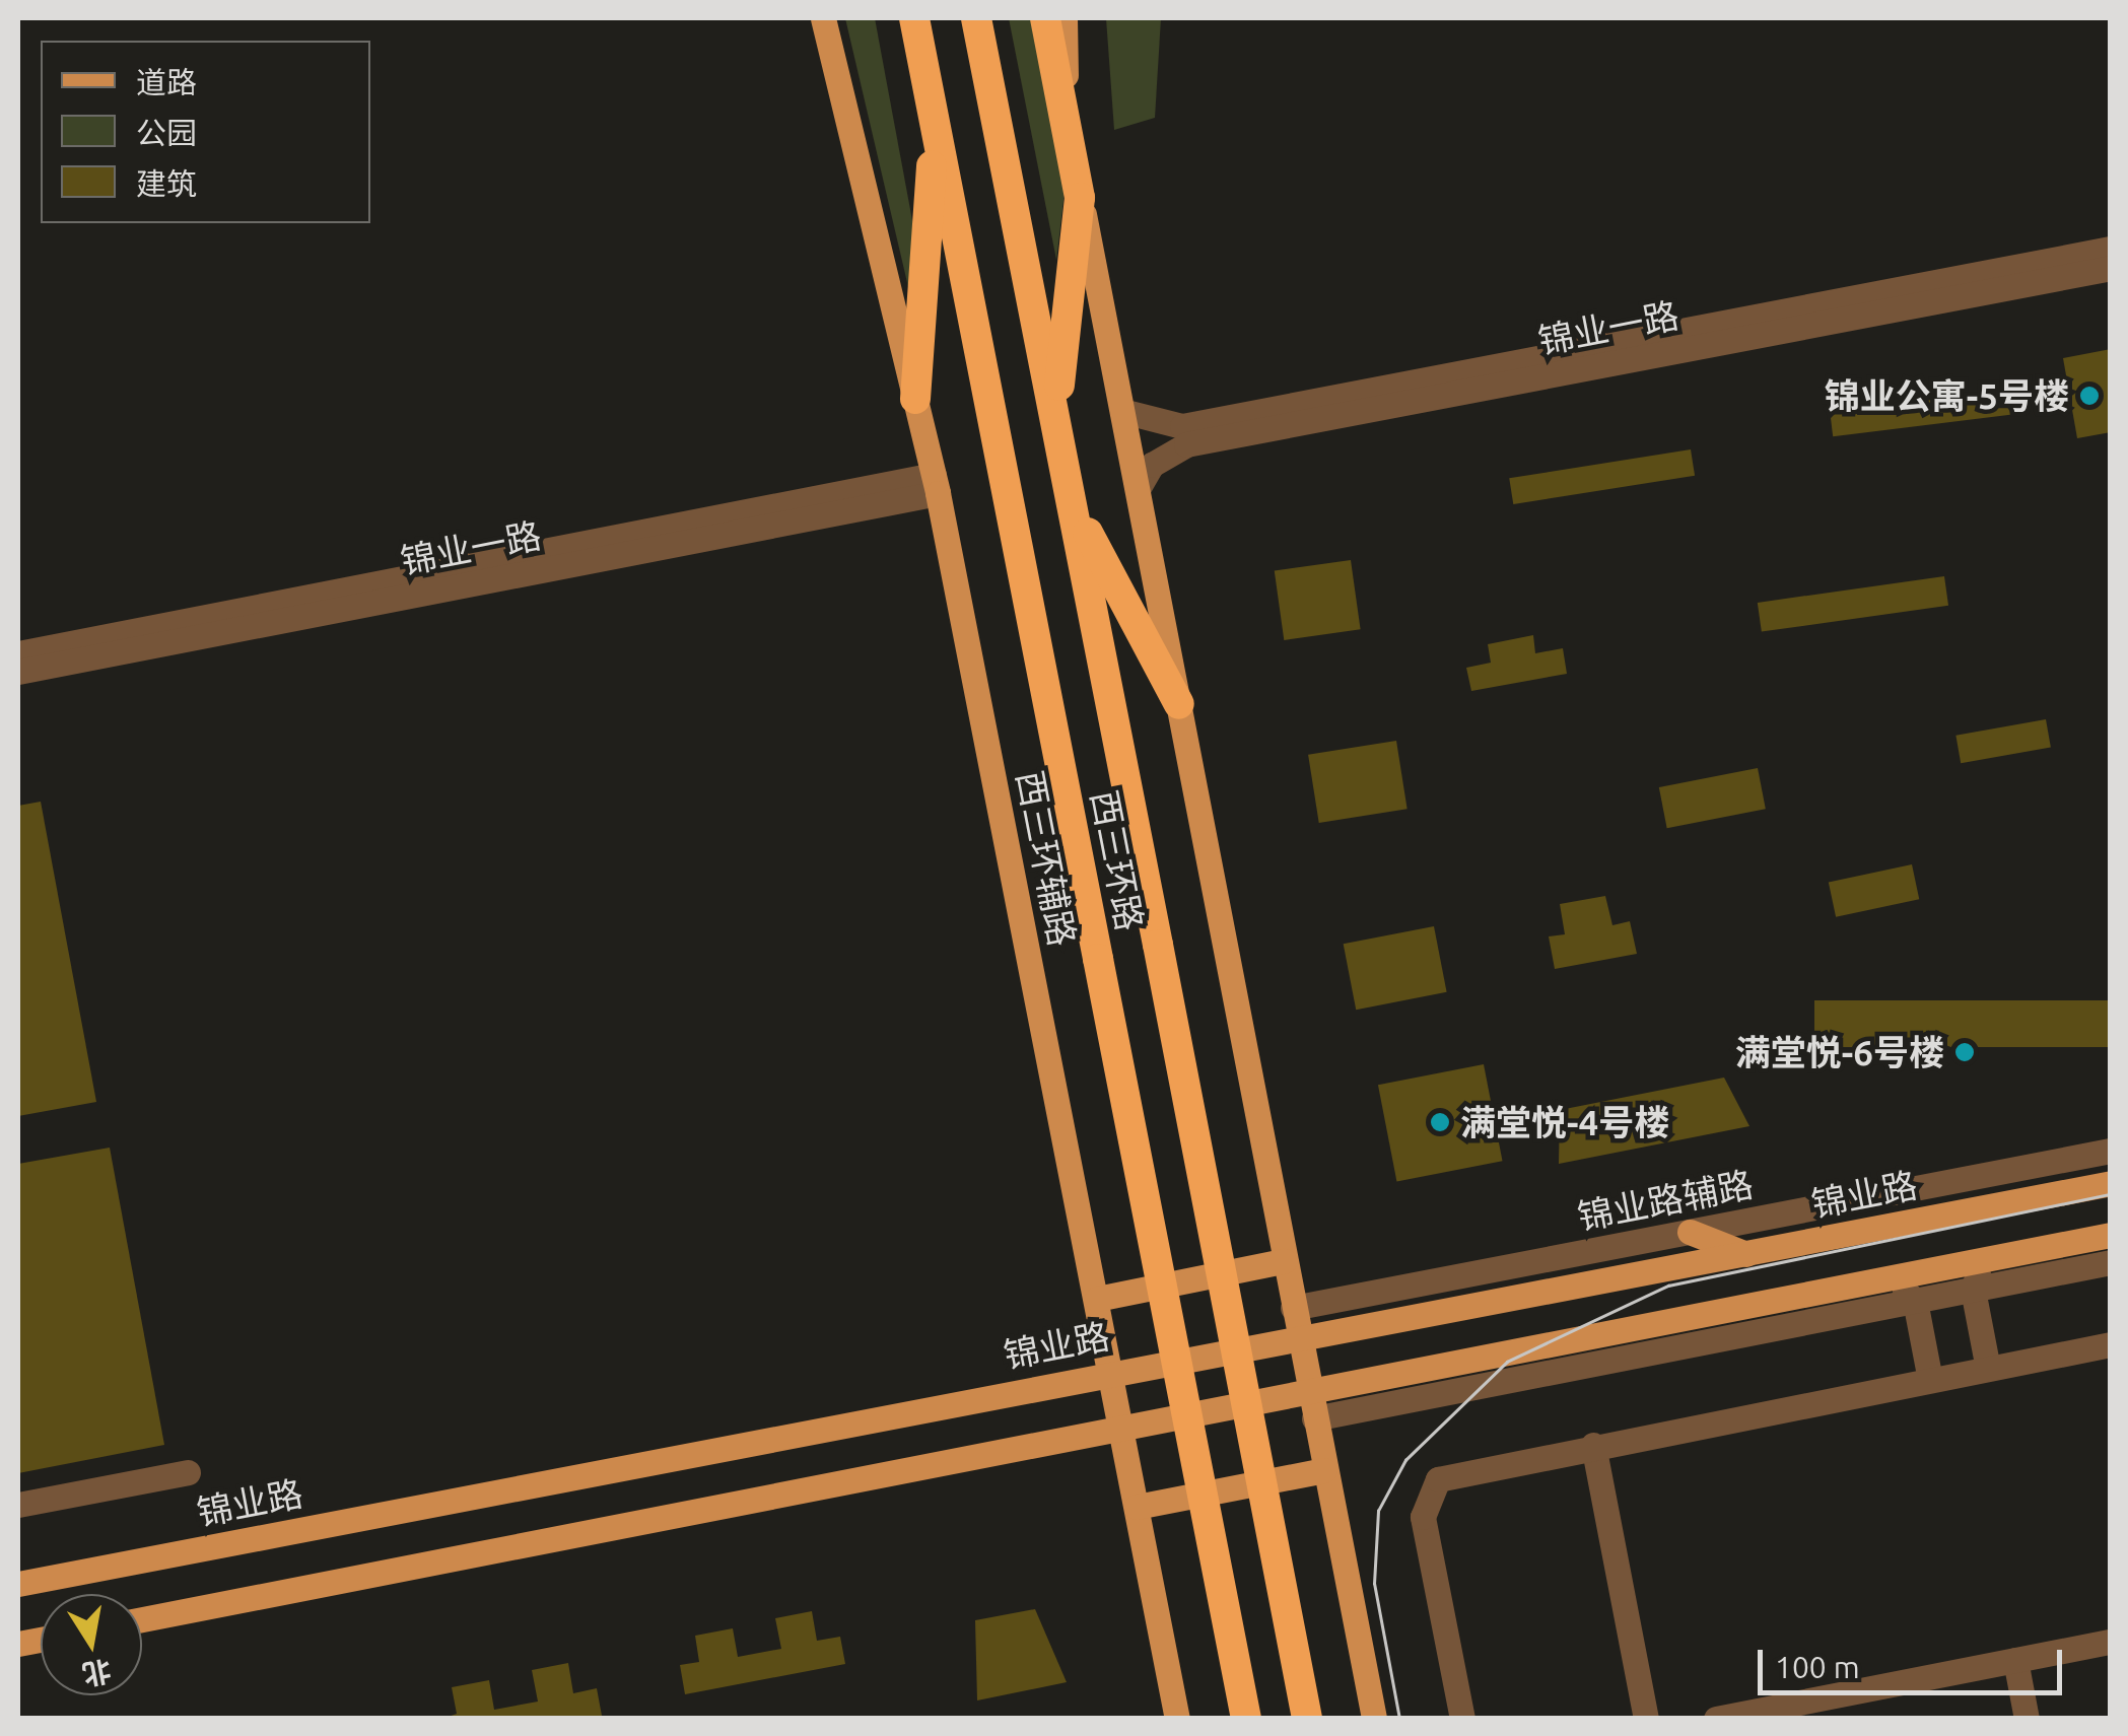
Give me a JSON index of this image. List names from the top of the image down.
{
  "streets": {
    "highway": ["西三环路"],
    "main road": ["西三环辅路", "锦业路"],
    "street": ["锦业一路", "锦业路辅路"]
  },
  "crossings": [
    ["锦业一路", "西三环辅路"],
    ["西三环辅路", "锦业路"]
  ],
  "places": ["锦业公寓-5号楼", "满堂悦-6号楼", "满堂悦-4号楼"],
  "legend": ["道路", "公园", "建筑"],
  "scale_bar": "100 m",
  "north": "bottom"
}
